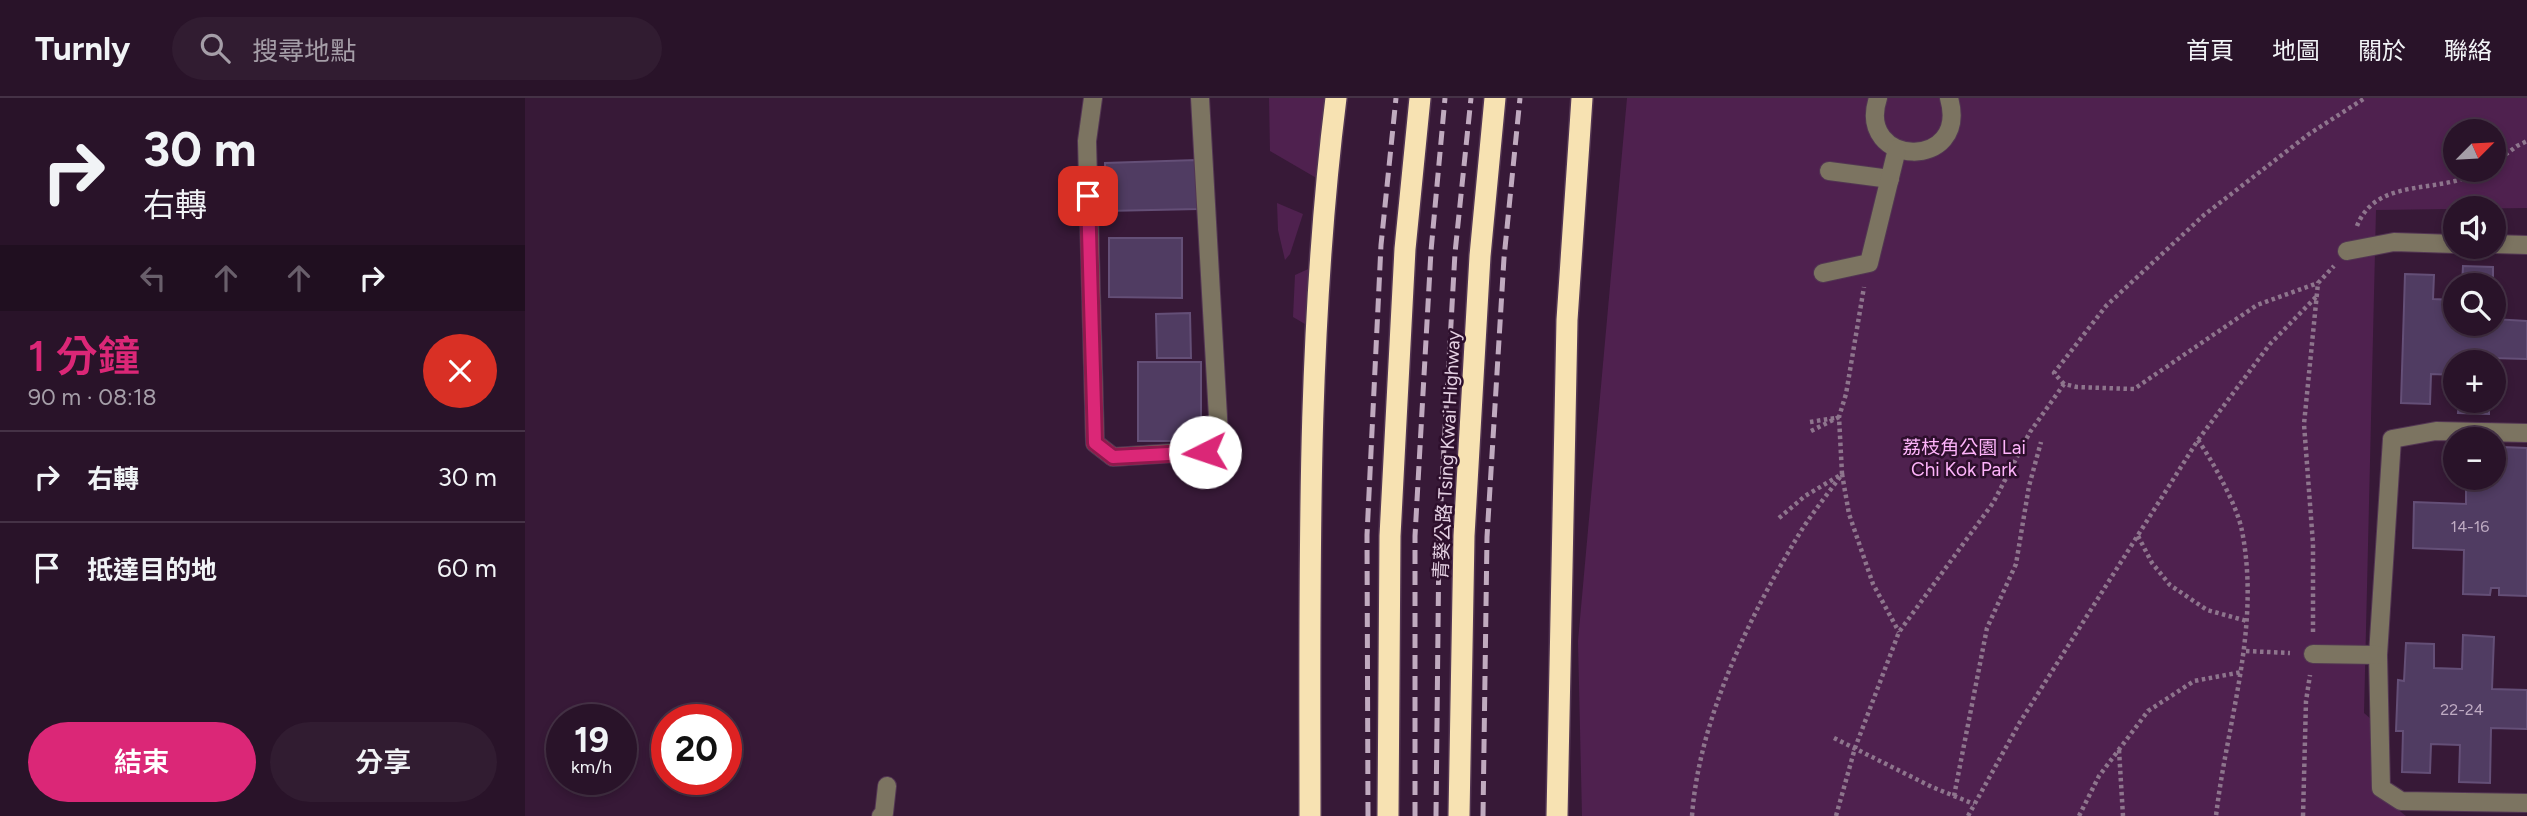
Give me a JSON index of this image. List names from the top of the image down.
{
  "streets": {
    "highway": ["青葵公路 Tsing Kwai Highway"]
  },
  "parks": ["荔枝角公園 Lai Chi Kok Park"],
  "house_numbers": ["14-16", "22-24"],
  "north": "top right",
  "page": {
    "header": "Turnly",
    "search": "搜尋地點",
    "nav": [
      "首頁",
      "地圖",
      "關於",
      "聯絡"
    ],
    "turn": ["30 m", "右轉"],
    "map_buttons": ["+", "−"],
    "heading": ["1 分鐘", "90 m · 08:18"],
    "list": [
      {
        "name": "右轉",
        "value": "30 m"
      },
      {
        "name": "抵達目的地",
        "value": "60 m"
      }
    ],
    "speed": "19 km/h",
    "limit": "20",
    "buttons": ["結束", "分享"]
  }
}
